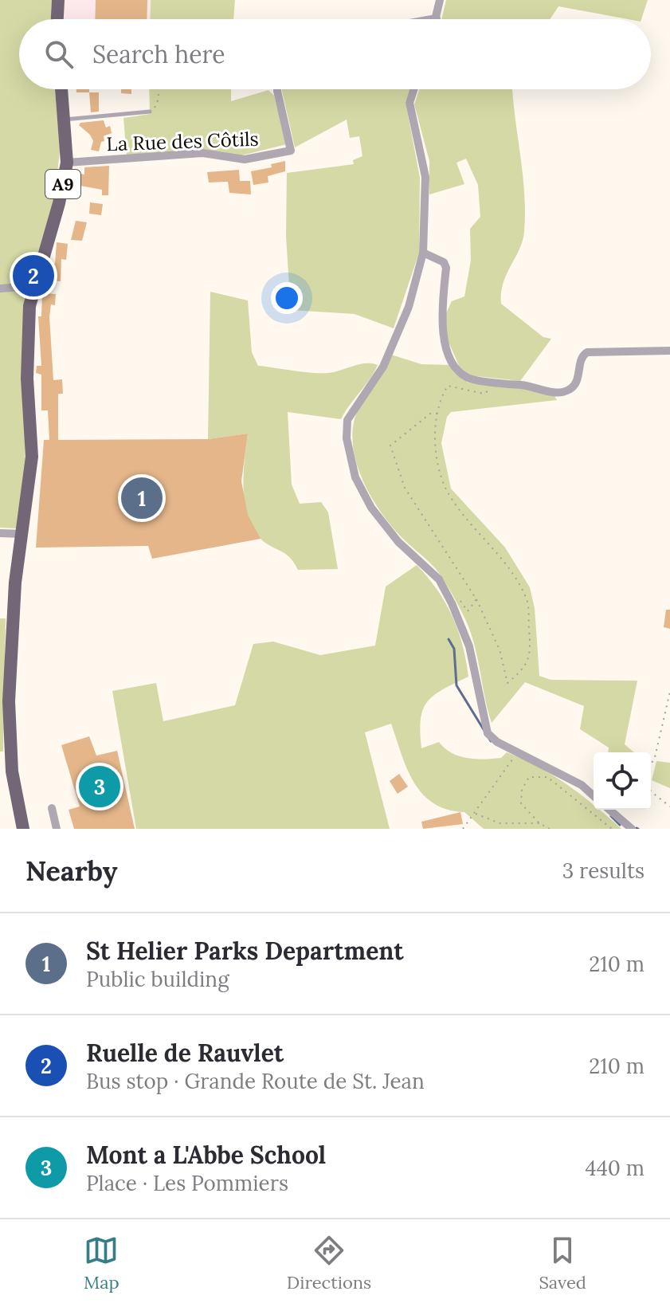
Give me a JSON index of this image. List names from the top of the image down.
{
  "streets": {
    "main road": ["A9"],
    "street": ["La Rue des Côtils"]
  },
  "crossings": [
    ["La Rue des Côtils", "A9"]
  ],
  "page": {
    "search": "Search here",
    "pins": ["2", "1", "3"],
    "heading": ["Nearby", "3 results"],
    "list": [
      {
        "mark": "1",
        "name": "St Helier Parks Department",
        "note": "Public building",
        "value": "210 m"
      },
      {
        "mark": "2",
        "name": "Ruelle de Rauvlet",
        "note": "Bus stop · Grande Route de St. Jean",
        "value": "210 m"
      },
      {
        "mark": "3",
        "name": "Mont a L'Abbe School",
        "note": "Place · Les Pommiers",
        "value": "440 m"
      }
    ],
    "nav": ["Map", "Directions", "Saved"]
  }
}
